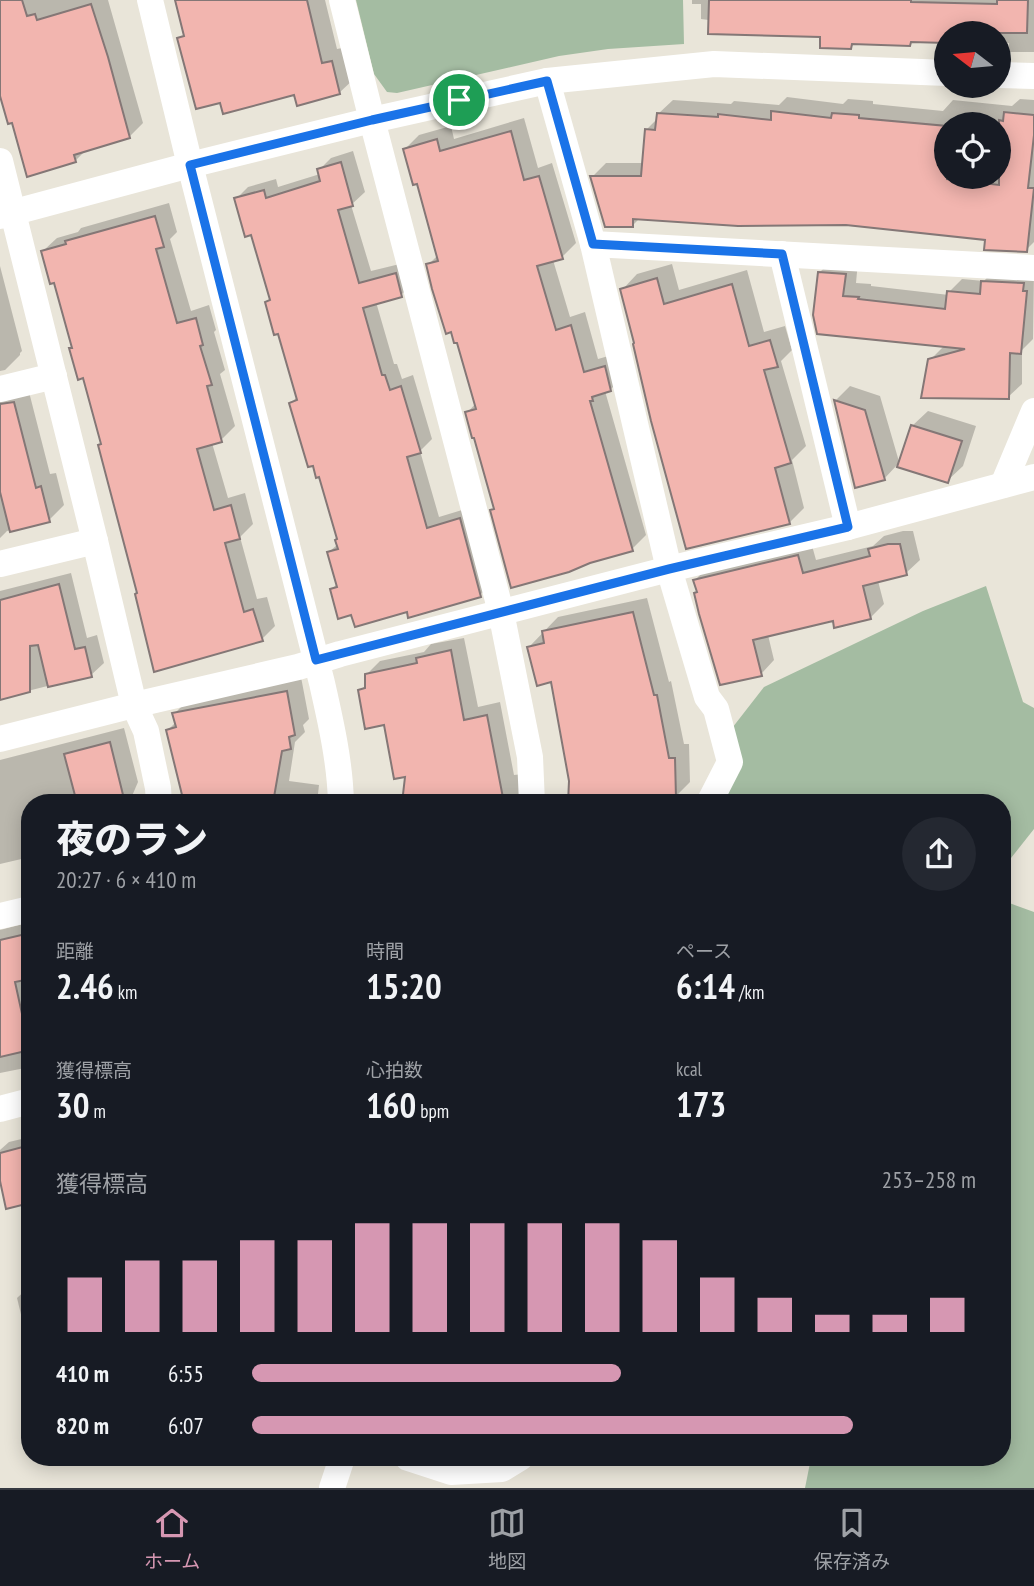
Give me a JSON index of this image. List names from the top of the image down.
{
  "north": "left",
  "page": {
    "heading": ["夜のラン", "20:27 · 6 × 410 m"],
    "stats": [
      ["距離", "2.46 km"],
      ["時間", "15:20"],
      ["ペース", "6:14 /km"],
      ["獲得標高", "30 m"],
      ["心拍数", "160 bpm"],
      ["kcal", "173"]
    ],
    "chart": ["獲得標高", "253–258 m"],
    "list": [
      {
        "name": "410 m",
        "note": "6:55"
      },
      {
        "name": "820 m",
        "note": "6:07"
      }
    ],
    "tabs": ["ホーム", "地図", "保存済み"]
  }
}
